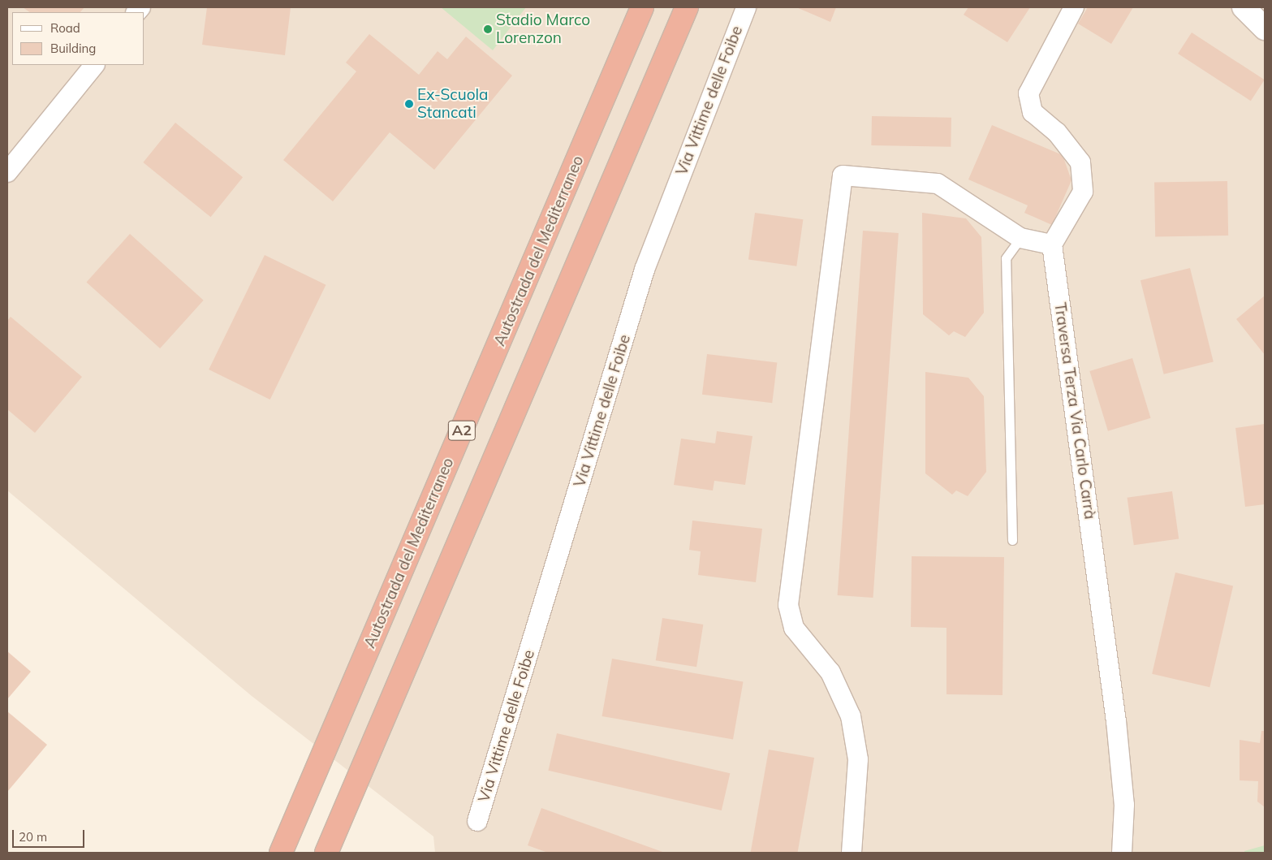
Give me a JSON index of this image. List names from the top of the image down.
{
  "streets": {
    "highway": ["Autostrada del Mediterraneo", "A2"],
    "street": ["Via Vittime delle Foibe", "Traversa Terza Via Carlo Carrà"]
  },
  "places": ["Stadio Marco Lorenzon", "Ex-Scuola Stancati"],
  "legend": ["Road", "Building"],
  "scale_bar": "20 m"
}
